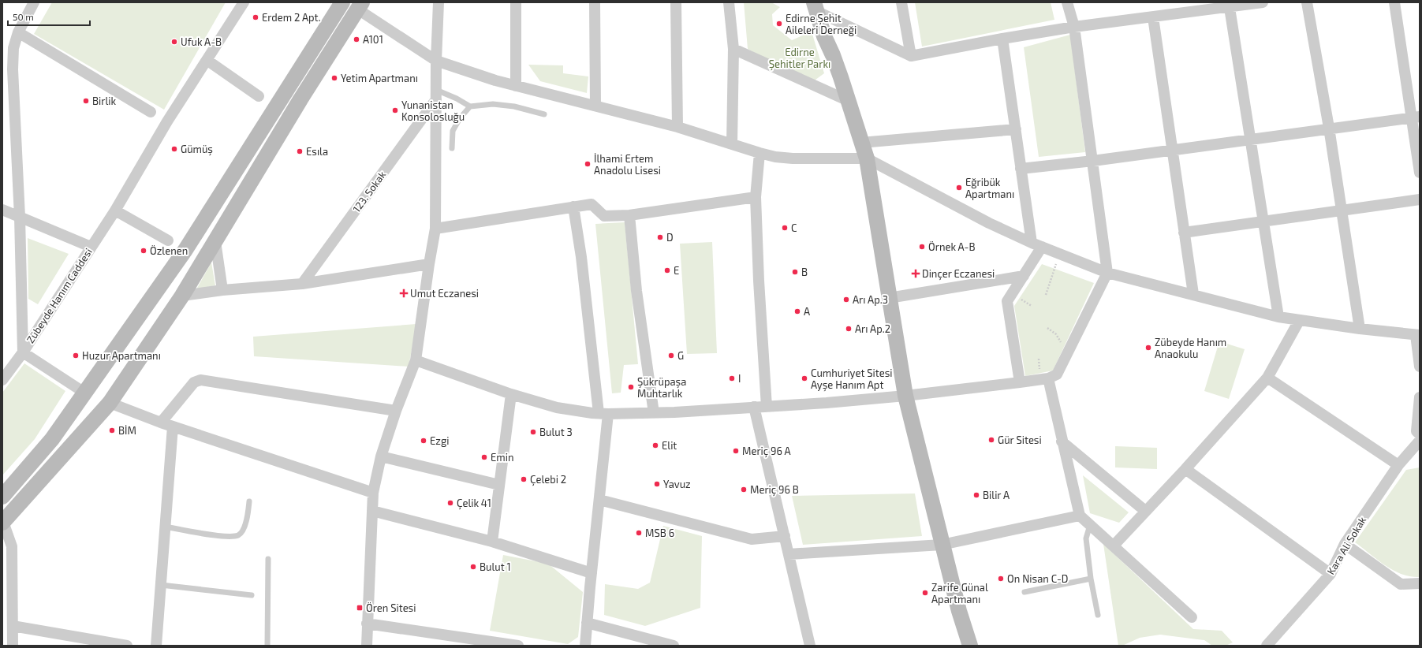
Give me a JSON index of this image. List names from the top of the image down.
{
  "streets": {
    "street": ["123. Sokak", "Zübeyde Hanım Caddesi", "Kara Ali Sokak"]
  },
  "parks": ["Edirne Şehitler Parkı"],
  "places": {
    "other": [
      "Erdem 2 Apt.",
      "Edirne Şehit Aileleri Derneği",
      "A101",
      "Ufuk A-B",
      "Yetim Apartmanı",
      "Birlik",
      "Yunanistan Konsolosluğu",
      "Gümüş",
      "Esıla",
      "İlhami Ertem Anadolu Lisesi",
      "Eğribük Apartmanı",
      "C",
      "D",
      "Örnek A-B",
      "Özlenen",
      "E",
      "B",
      "Arı Ap.3",
      "A",
      "Arı Ap.2",
      "Zübeyde Hanım Anaokulu",
      "Huzur Apartmanı",
      "G",
      "I",
      "Cumhuriyet Sitesi Ayşe Hanım Apt",
      "Şükrüpaşa Muhtarlık",
      "BİM",
      "Bulut 3",
      "Gür Sitesi",
      "Ezgi",
      "Elit",
      "Meriç 96 A",
      "Emin",
      "Çelebi 2",
      "Yavuz",
      "Meriç 96 B",
      "Bilir A",
      "Çelik 41",
      "MSB 6",
      "Bulut 1",
      "On Nisan C-D",
      "Zarife Günal Apartmanı"
    ],
    "health": ["Dinçer Eczanesi", "Umut Eczanesi"],
    "transit": ["Ören Sitesi"]
  },
  "scale_bar": "50 m"
}
